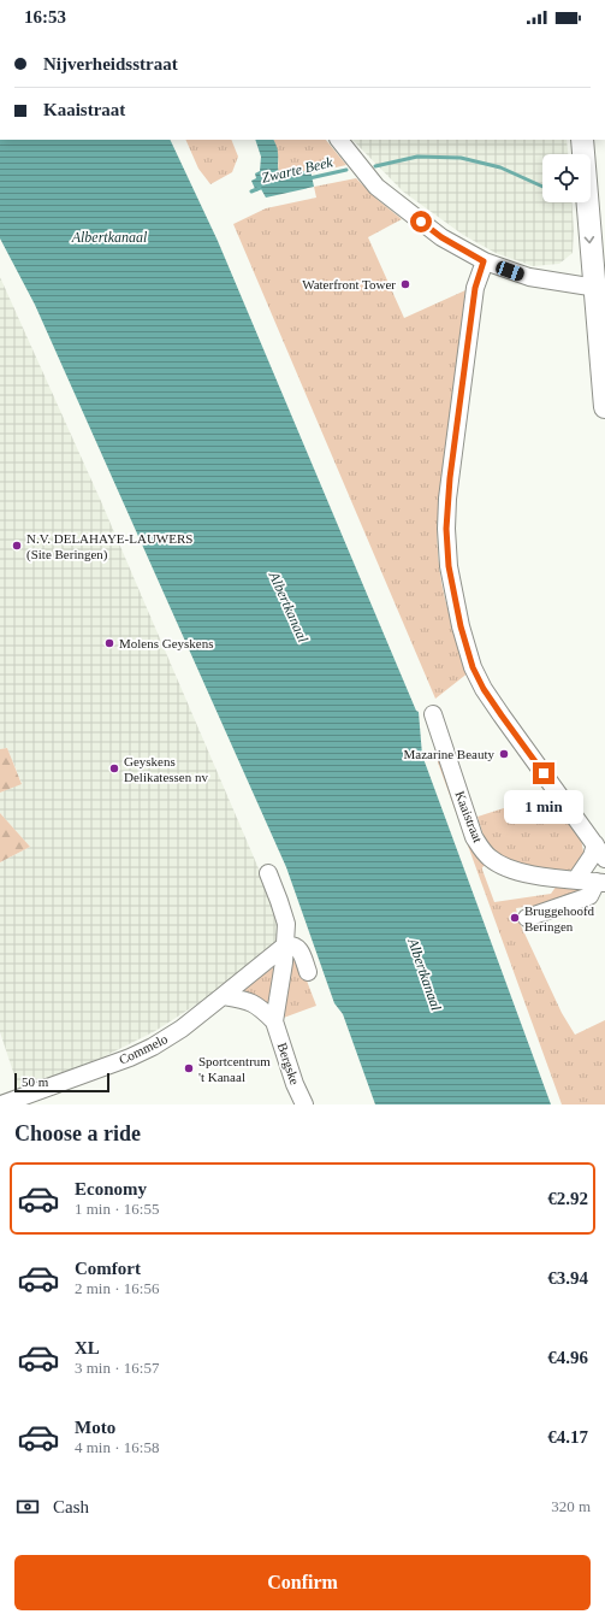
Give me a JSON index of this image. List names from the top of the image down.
{
  "streets": {
    "street": ["Kaaistraat", "Commelo", "Bergske"]
  },
  "water": ["Zwarte Beek", "Albertkanaal"],
  "places": [
    "Waterfront Tower",
    "N.V. DELAHAYE-LAUWERS (Site Beringen)",
    "Molens Geyskens",
    "Mazarine Beauty",
    "Geyskens Delikatessen nv",
    "Bruggehoofd Beringen",
    "Sportcentrum 't Kanaal"
  ],
  "scale_bar": "50 m",
  "page": {
    "status": "16:53",
    "banner": ["Nijverheidsstraat", "Kaaistraat"],
    "bubble": "1 min",
    "scale": "50 m",
    "heading": "Choose a ride",
    "list": [
      {
        "name": "Economy",
        "note": "1 min · 16:55",
        "value": "€2.92"
      },
      {
        "name": "Comfort",
        "note": "2 min · 16:56",
        "value": "€3.94"
      },
      {
        "name": "XL",
        "note": "3 min · 16:57",
        "value": "€4.96"
      },
      {
        "name": "Moto",
        "note": "4 min · 16:58",
        "value": "€4.17"
      }
    ],
    "pay": ["Cash", "320 m"],
    "buttons": "Confirm"
  }
}
